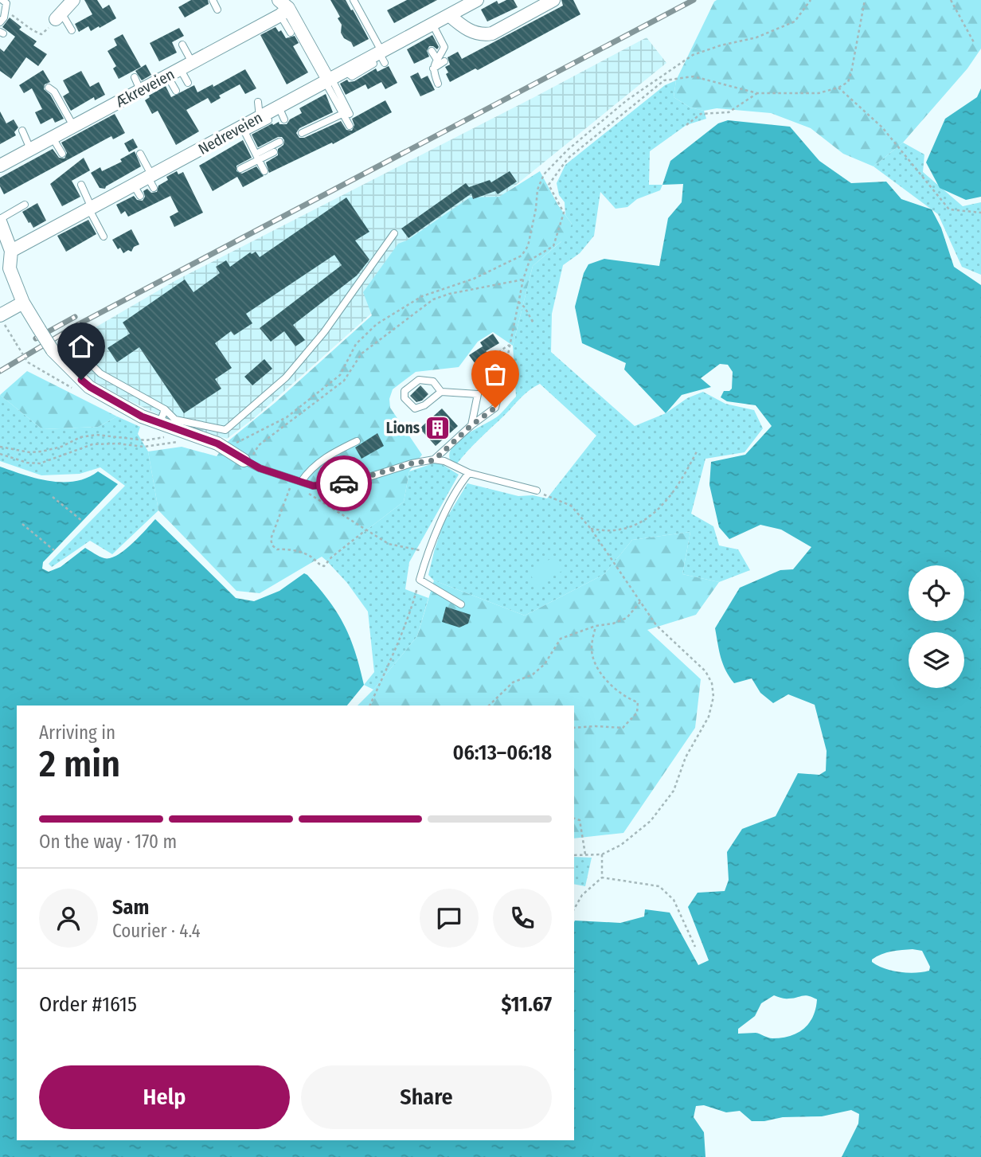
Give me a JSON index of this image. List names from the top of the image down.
{
  "streets": {
    "street": ["Ækreveien", "Nedreveien"]
  },
  "places": {
    "building": ["Lions"]
  },
  "page": {
    "heading": ["2 min", "Arriving in", "06:13–06:18"],
    "panel": [
      "Sam",
      "Courier · 4.4",
      "Order #1615",
      "$11.67"
    ],
    "bar": "On the way · 170 m",
    "buttons": ["Help", "Share"]
  }
}
